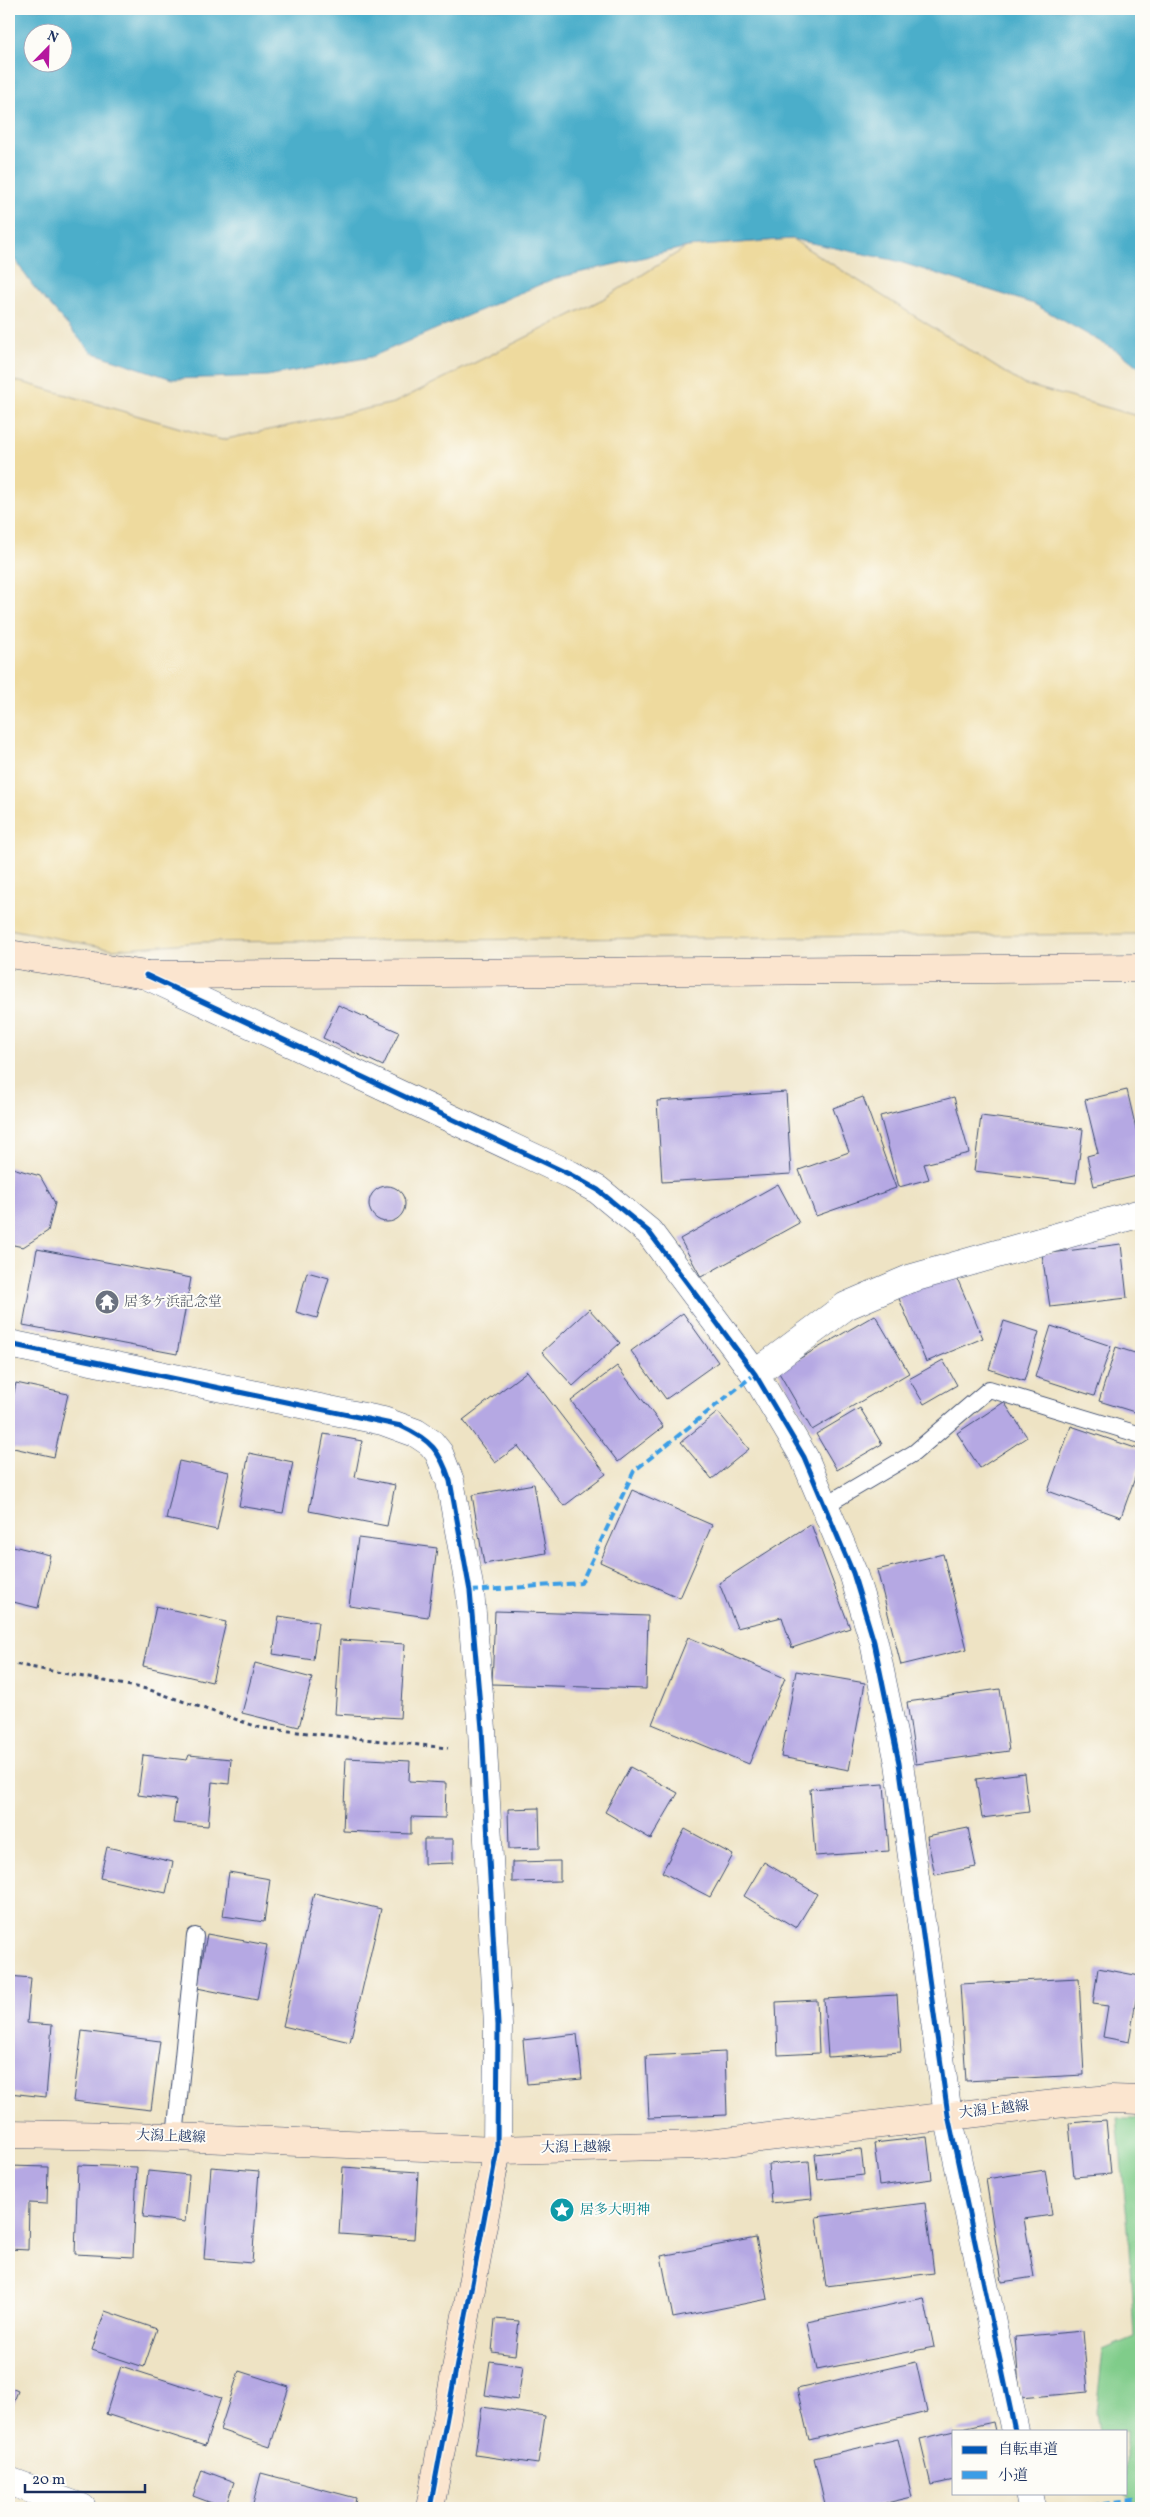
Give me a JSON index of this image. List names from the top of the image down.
{
  "streets": {
    "street": ["大潟上越線"]
  },
  "places": {
    "temple": ["居多ケ浜記念堂"],
    "place": ["居多大明神"]
  },
  "legend": ["自転車道", "小道"],
  "scale_bar": "20 m",
  "north": "top right"
}
